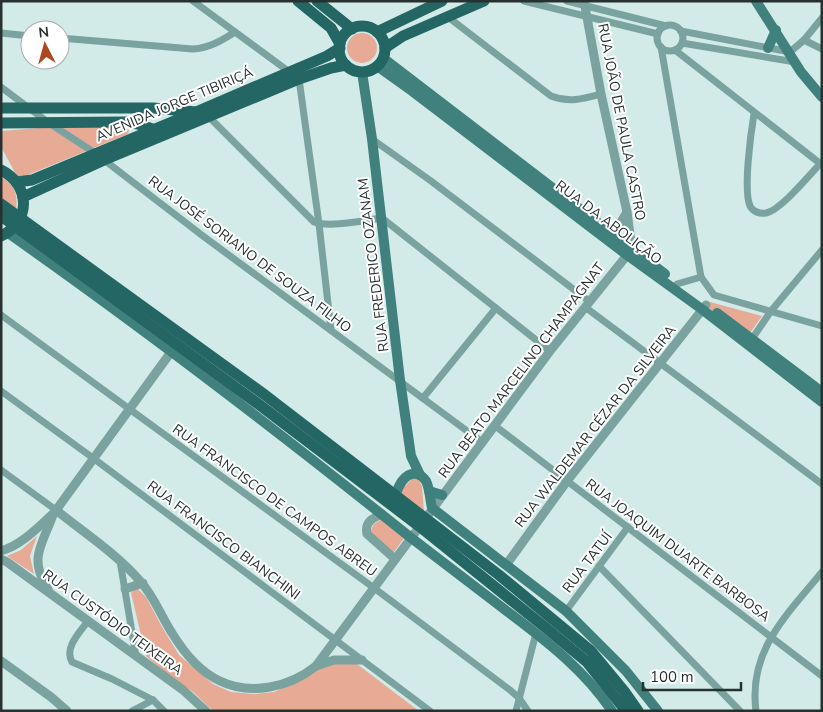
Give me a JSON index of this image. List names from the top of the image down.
{
  "streets": {
    "main road": ["AVENIDA JORGE TIBIRIÇÁ", "RUA DA ABOLIÇÃO", "RUA FREDERICO OZANAM"],
    "street": [
      "RUA JOÃO DE PAULA CASTRO",
      "RUA JOSÉ SORIANO DE SOUZA FILHO",
      "RUA BEATO MARCELINO CHAMPAGNAT",
      "RUA WALDEMAR CÉZAR DA SILVEIRA",
      "RUA FRANCISCO DE CAMPOS ABREU",
      "RUA FRANCISCO BIANCHINI",
      "RUA JOAQUIM DUARTE BARBOSA",
      "RUA TATUÍ",
      "RUA CUSTÓDIO TEIXEIRA"
    ]
  },
  "crossings": [
    ["AVENIDA JORGE TIBIRIÇÁ", "RUA DA ABOLIÇÃO"],
    ["AVENIDA JORGE TIBIRIÇÁ", "RUA JOSÉ SORIANO DE SOUZA FILHO"],
    ["AVENIDA JORGE TIBIRIÇÁ", "RUA FREDERICO OZANAM"],
    ["RUA JOÃO DE PAULA CASTRO", "RUA DA ABOLIÇÃO"],
    ["RUA JOÃO DE PAULA CASTRO", "RUA BEATO MARCELINO CHAMPAGNAT"],
    ["RUA DA ABOLIÇÃO", "RUA FREDERICO OZANAM"],
    ["RUA DA ABOLIÇÃO", "RUA BEATO MARCELINO CHAMPAGNAT"],
    ["RUA DA ABOLIÇÃO", "RUA WALDEMAR CÉZAR DA SILVEIRA"],
    ["RUA JOSÉ SORIANO DE SOUZA FILHO", "RUA FREDERICO OZANAM"],
    ["RUA JOSÉ SORIANO DE SOUZA FILHO", "RUA BEATO MARCELINO CHAMPAGNAT"],
    ["RUA FREDERICO OZANAM", "RUA BEATO MARCELINO CHAMPAGNAT"],
    ["RUA BEATO MARCELINO CHAMPAGNAT", "RUA FRANCISCO DE CAMPOS ABREU"],
    ["RUA BEATO MARCELINO CHAMPAGNAT", "RUA FRANCISCO BIANCHINI"],
    ["RUA BEATO MARCELINO CHAMPAGNAT", "RUA JOAQUIM DUARTE BARBOSA"],
    ["RUA WALDEMAR CÉZAR DA SILVEIRA", "RUA JOAQUIM DUARTE BARBOSA"],
    ["RUA JOAQUIM DUARTE BARBOSA", "RUA TATUÍ"]
  ],
  "scale_bar": "100 m",
  "north": "top"
}
